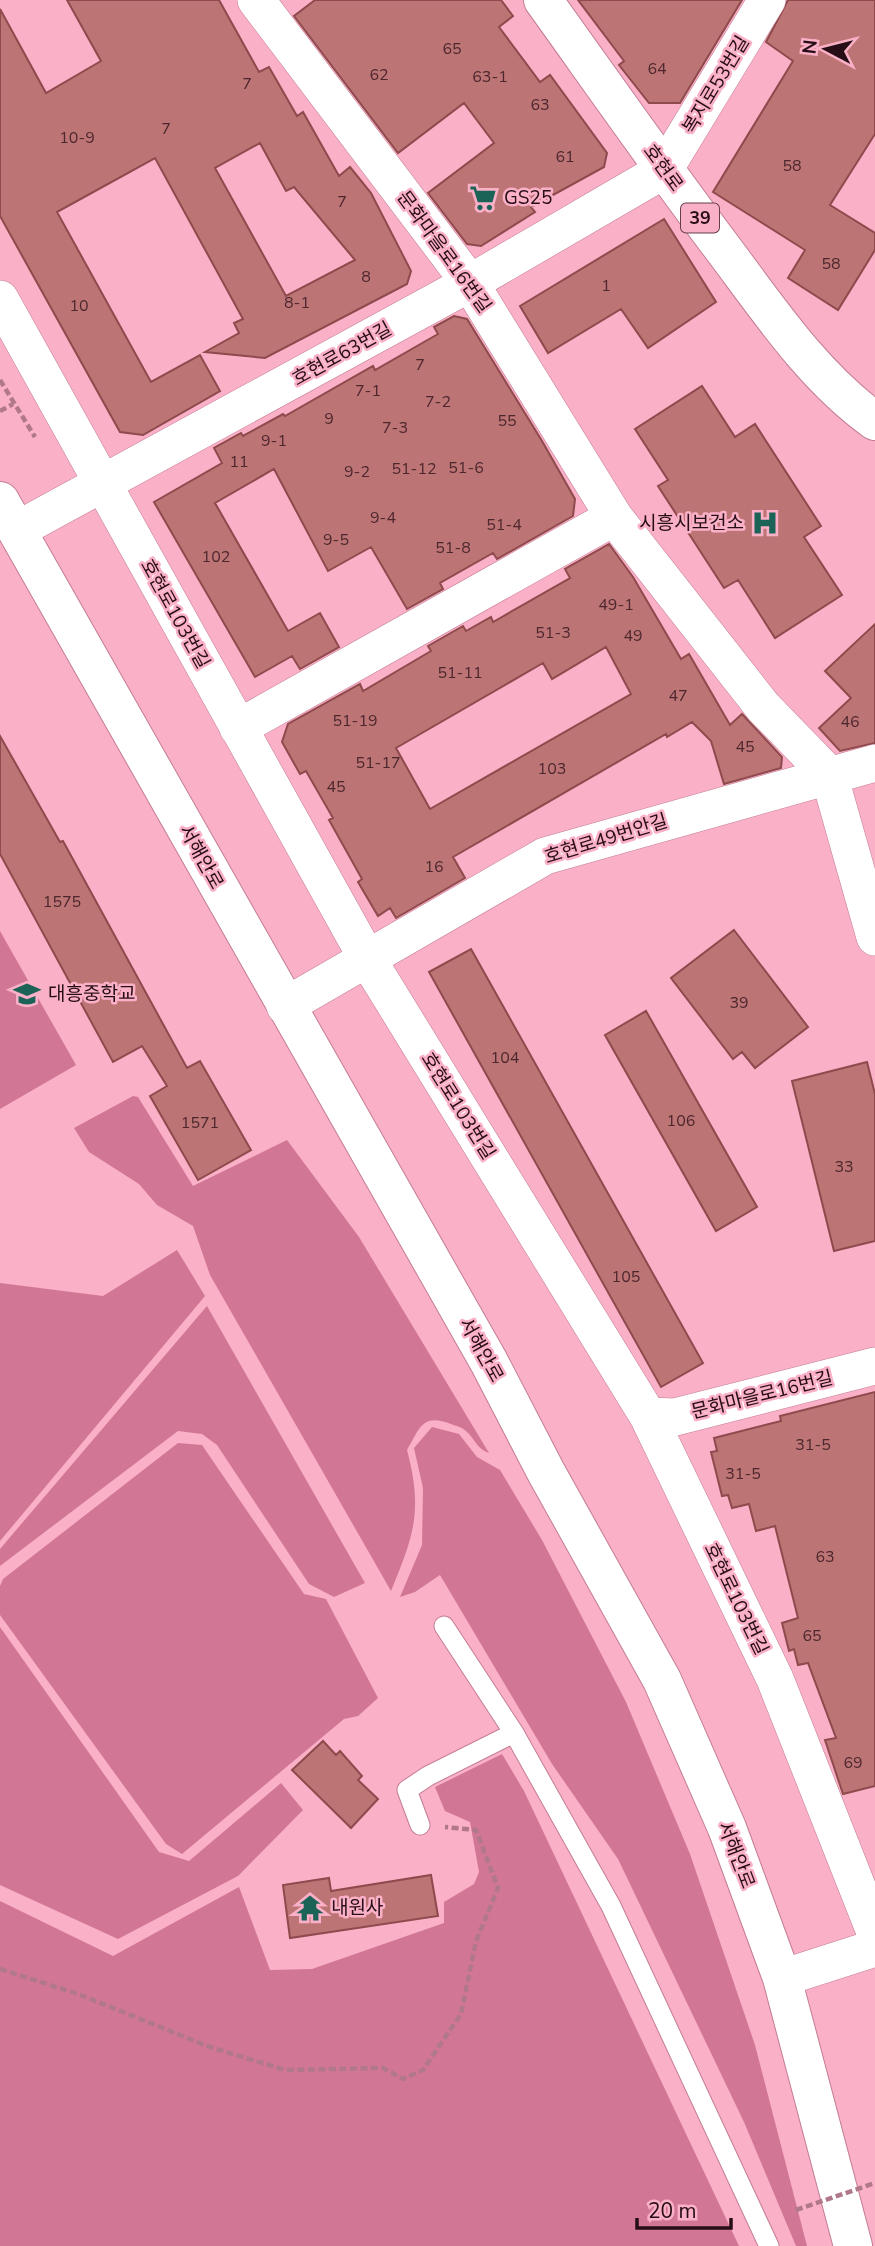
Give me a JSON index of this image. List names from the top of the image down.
{
  "streets": {
    "main road": ["호현로", "39", "서해안로"],
    "street": [
      "복지로53번길",
      "문화마을로16번길",
      "호현로63번길",
      "호현로103번길",
      "호현로49번안길"
    ]
  },
  "crossings": [
    ["복지로53번길", "호현로"],
    ["복지로53번길", "호현로63번길"],
    ["호현로", "호현로63번길"],
    ["문화마을로16번길", "호현로63번길"],
    ["문화마을로16번길", "호현로103번길"],
    ["문화마을로16번길", "호현로49번안길"],
    ["호현로63번길", "호현로103번길"],
    ["호현로63번길", "서해안로"],
    ["호현로103번길", "호현로49번안길"],
    ["호현로49번안길", "서해안로"]
  ],
  "places": {
    "supermarket": ["GS25"],
    "hospital": ["시흥시보건소"],
    "school or university": ["대흥중학교"],
    "temple": ["내원사"]
  },
  "house_numbers": [
    "65",
    "64",
    "62",
    "63-1",
    "7",
    "63",
    "7",
    "10-9",
    "61",
    "58",
    "7",
    "58",
    "8",
    "1",
    "8-1",
    "10",
    "7",
    "7-1",
    "7-2",
    "9",
    "55",
    "7-3",
    "9-1",
    "11",
    "51-6",
    "51-12",
    "9-2",
    "9-4",
    "51-4",
    "9-5",
    "51-8",
    "102",
    "49-1",
    "51-3",
    "49",
    "51-11",
    "47",
    "51-19",
    "46",
    "45",
    "51-17",
    "103",
    "45",
    "16",
    "1575",
    "39",
    "104",
    "106",
    "1571",
    "33",
    "105",
    "31-5",
    "31-5",
    "63",
    "65",
    "69"
  ],
  "scale_bar": "20 m",
  "north": "left"
}
